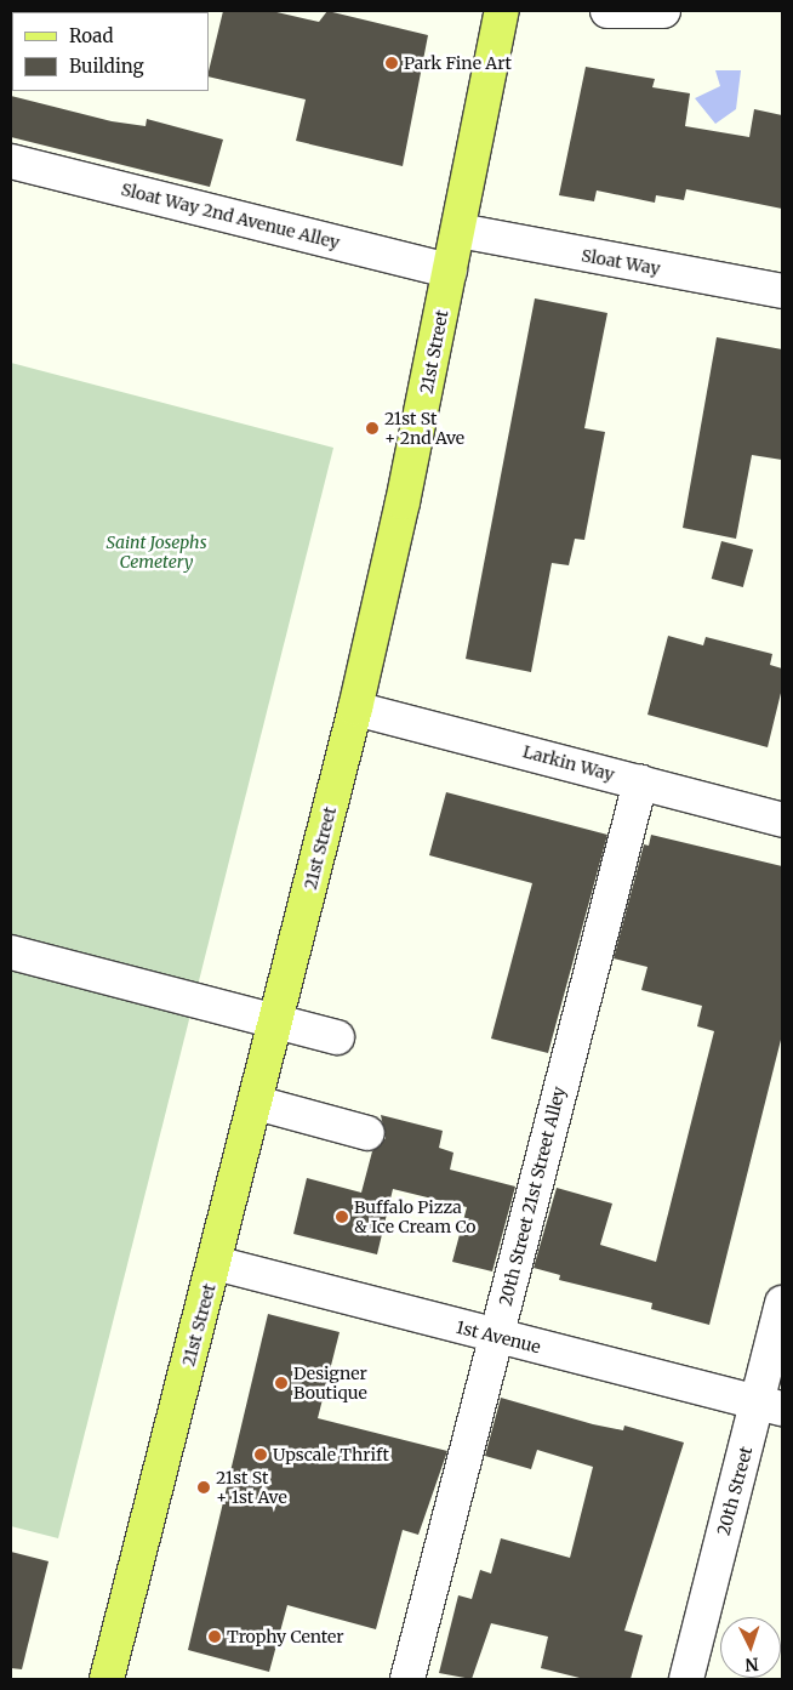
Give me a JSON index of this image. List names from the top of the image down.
{
  "streets": {
    "main road": ["21st Street"],
    "street": [
      "Sloat Way 2nd Avenue Alley",
      "Sloat Way",
      "Larkin Way",
      "20th Street 21st Street Alley",
      "1st Avenue",
      "20th Street"
    ]
  },
  "crossings": [
    ["Sloat Way 2nd Avenue Alley", "21st Street"],
    ["Sloat Way", "21st Street"],
    ["21st Street", "Larkin Way"],
    ["21st Street", "1st Avenue"],
    ["Larkin Way", "20th Street 21st Street Alley"],
    ["20th Street 21st Street Alley", "1st Avenue"],
    ["1st Avenue", "20th Street"]
  ],
  "parks": ["Saint Josephs Cemetery"],
  "places": [
    "Park Fine Art",
    "21st St + 2nd Ave",
    "Buffalo Pizza & Ice Cream Co",
    "Designer Boutique",
    "Upscale Thrift",
    "21st St + 1st Ave",
    "Trophy Center"
  ],
  "legend": ["Road", "Building"],
  "north": "bottom"
}
